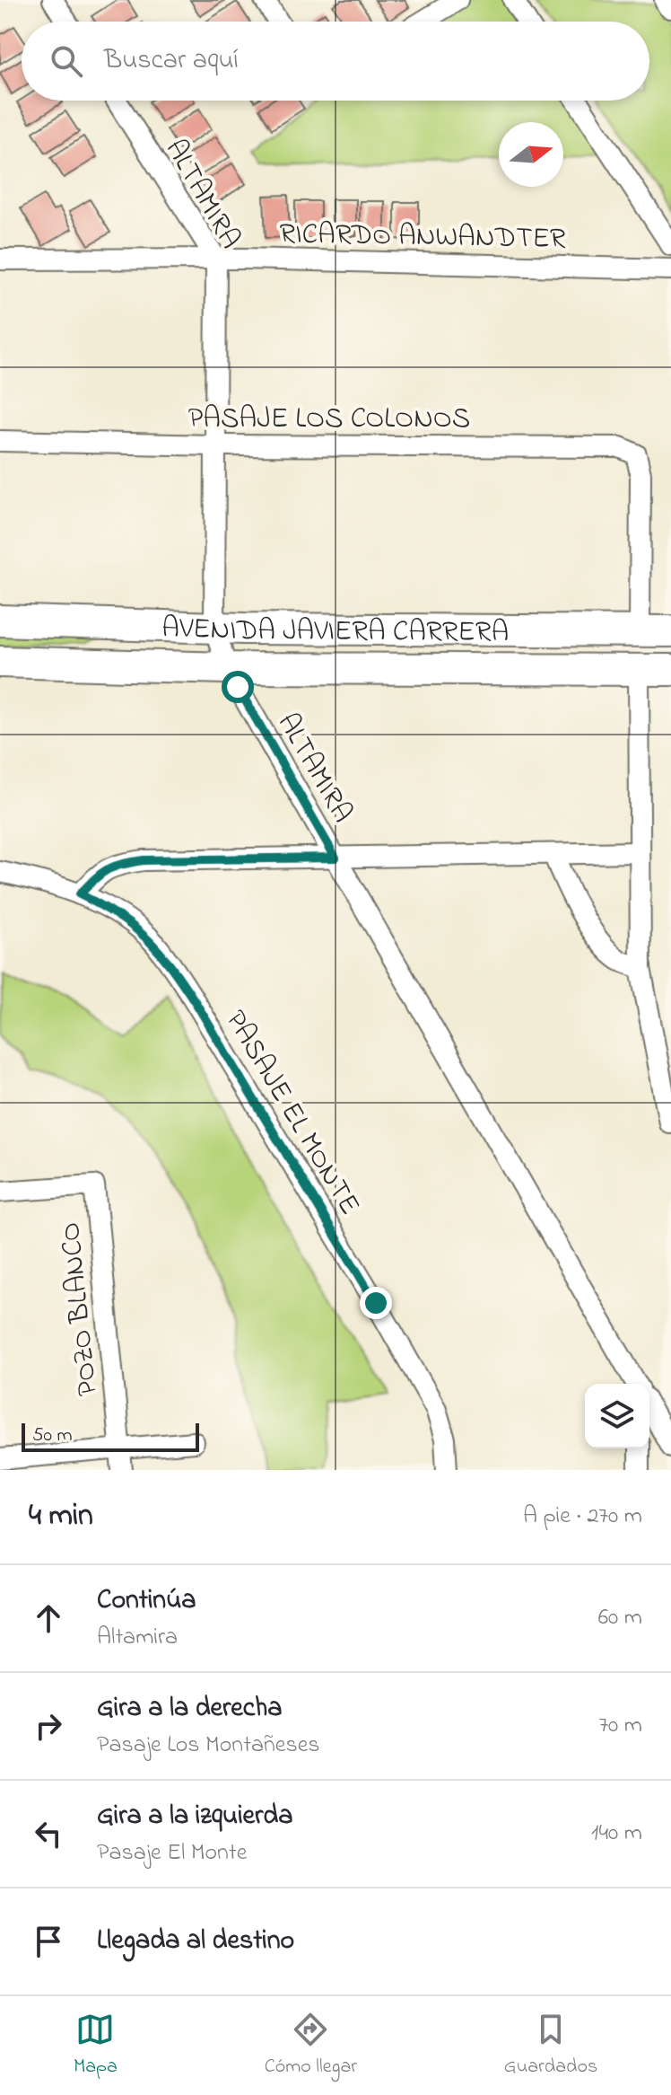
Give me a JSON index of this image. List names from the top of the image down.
{
  "streets": {
    "main road": ["AVENIDA JAVIERA CARRERA"],
    "street": [
      "ALTAMIRA",
      "RICARDO ANWANDTER",
      "PASAJE LOS COLONOS",
      "PASAJE EL MONTE",
      "POZO BLANCO"
    ]
  },
  "crossings": [
    ["ALTAMIRA", "RICARDO ANWANDTER"],
    ["ALTAMIRA", "PASAJE LOS COLONOS"],
    ["ALTAMIRA", "AVENIDA JAVIERA CARRERA"],
    ["PASAJE LOS COLONOS", "AVENIDA JAVIERA CARRERA"]
  ],
  "scale_bar": "50 m",
  "north": "right",
  "page": {
    "search": "Buscar aquí",
    "scale": "50 m",
    "heading": ["4 min", "A pie · 270 m"],
    "list": [
      ["Continúa", "Altamira", "60 m"],
      ["Gira a la derecha", "Pasaje Los Montañeses", "70 m"],
      ["Gira a la izquierda", "Pasaje El Monte", "140 m"],
      "Llegada al destino"
    ],
    "nav": ["Mapa", "Cómo llegar", "Guardados"]
  }
}
